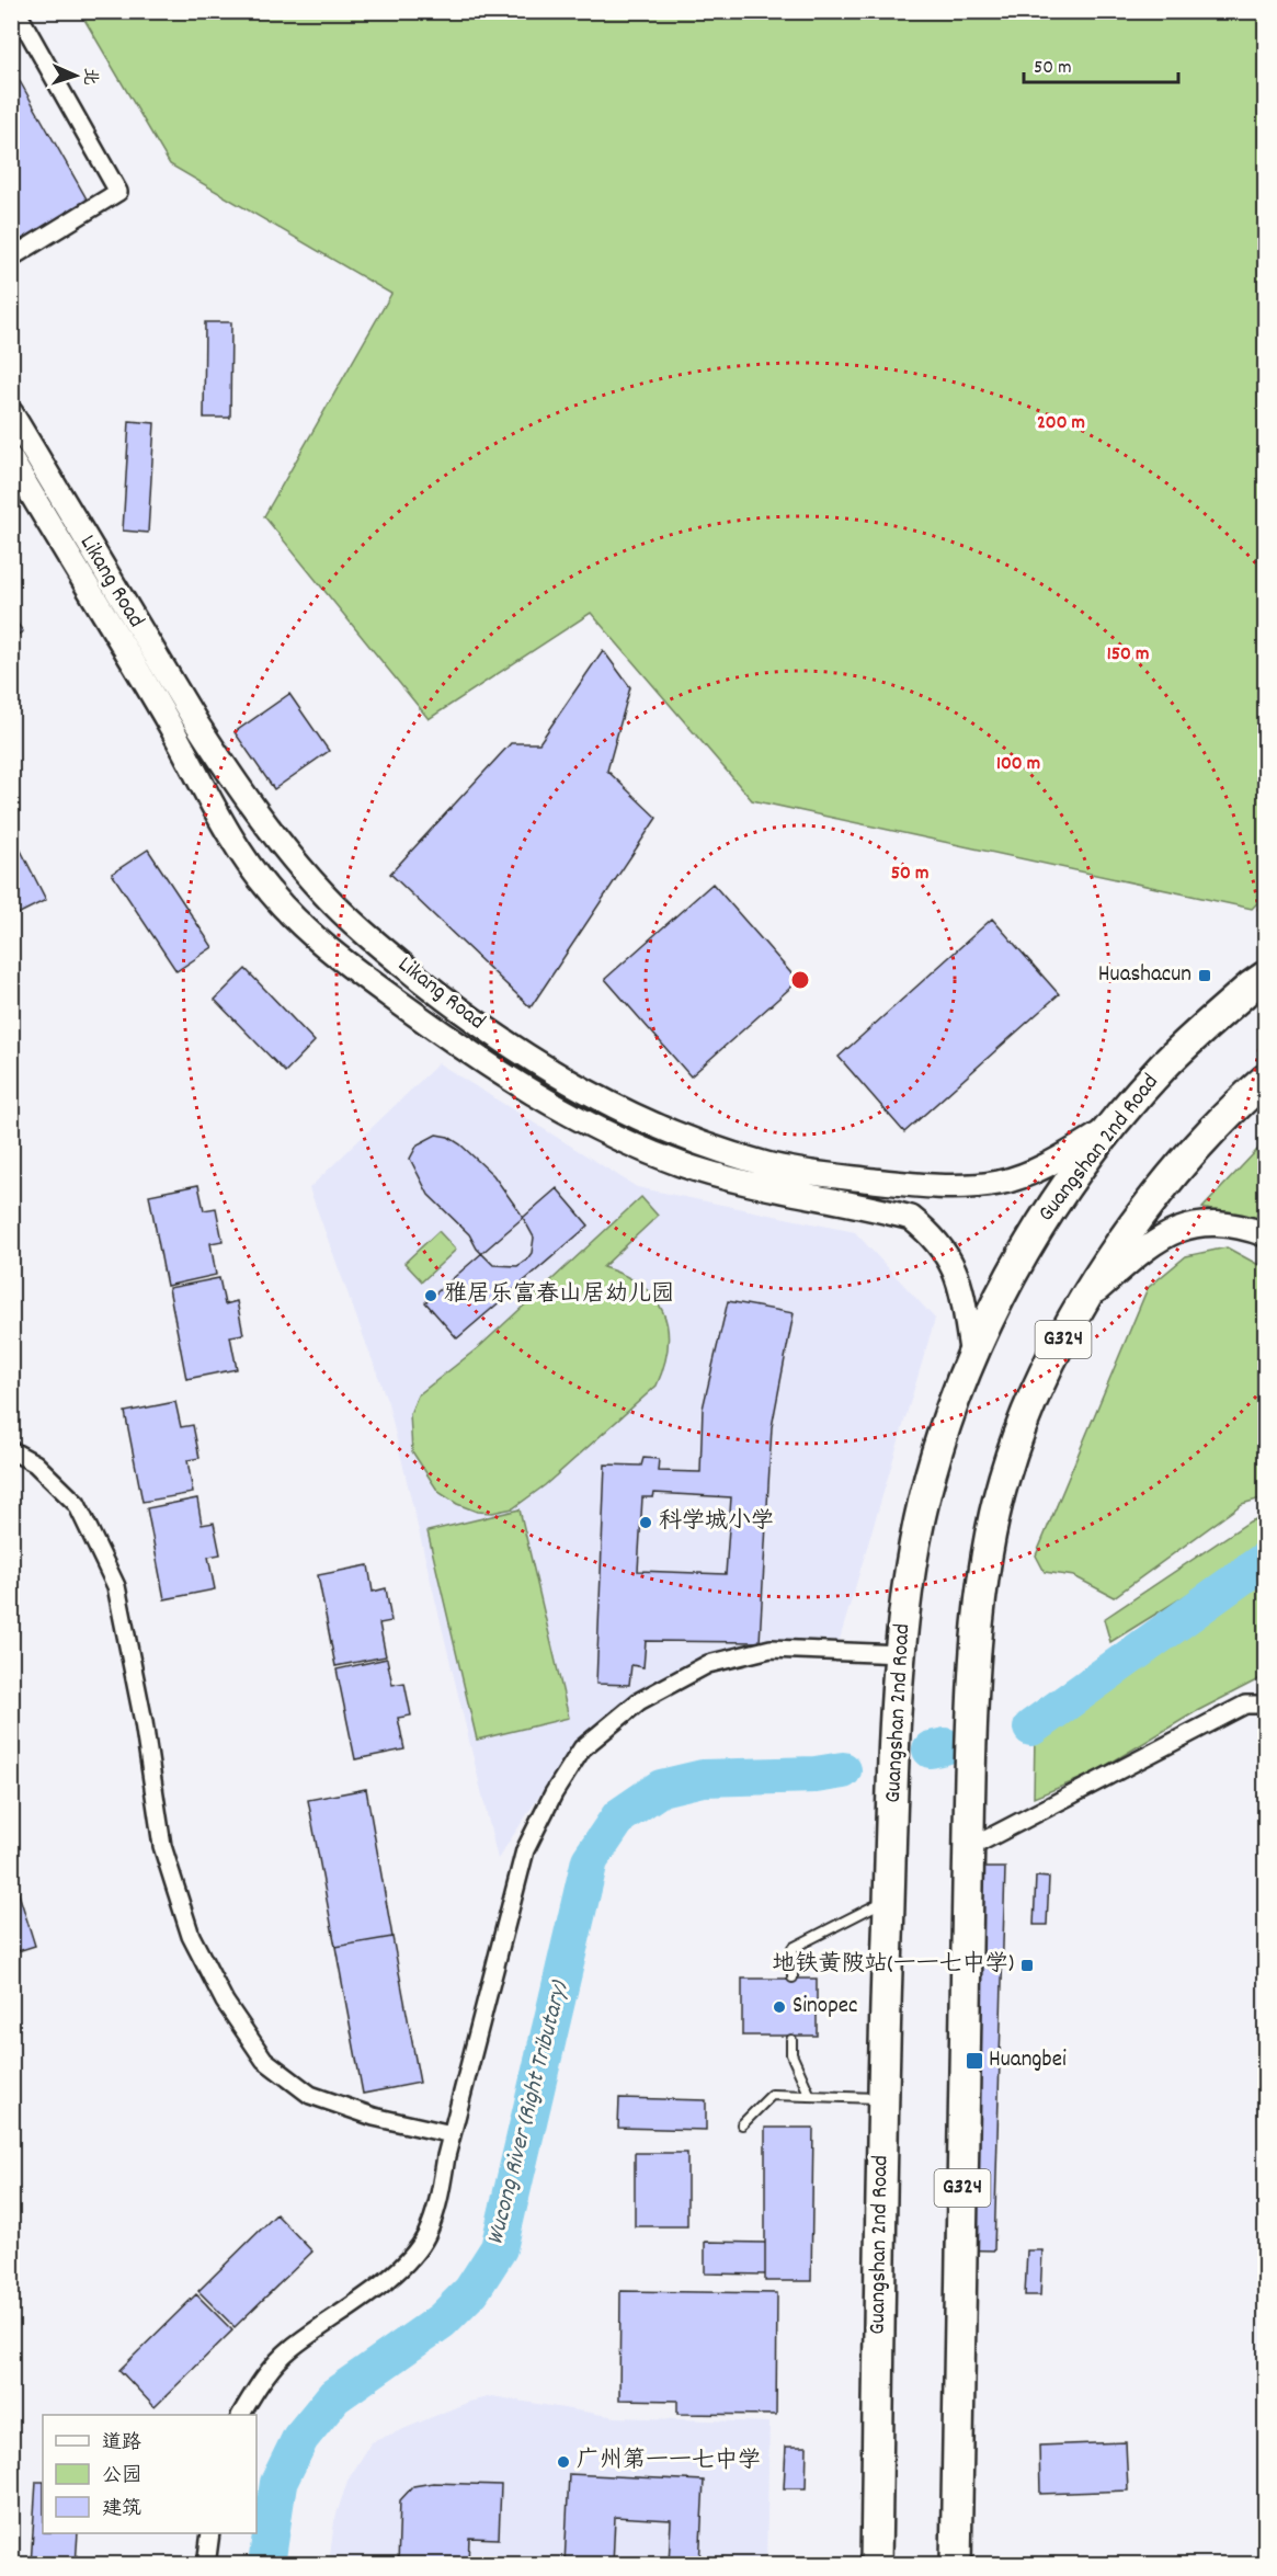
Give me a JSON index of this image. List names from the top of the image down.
{
  "streets": {
    "highway": ["Guangshan 2nd Road", "G324"],
    "street": ["Likang Road"]
  },
  "crossings": [
    ["Likang Road", "Guangshan 2nd Road"]
  ],
  "water": ["Wucong River (Right Tributary)"],
  "places": {
    "transit": ["Huashacun", "地铁黄陂站(一一七中学)", "Huangbei"],
    "other": [
      "雅居乐富春山居幼儿园",
      "科学城小学",
      "Sinopec",
      "广州第一一七中学"
    ]
  },
  "legend": ["道路", "公园", "建筑"],
  "scale_bar": "50 m",
  "north": "right",
  "rings": [
    "200 m",
    "150 m",
    "100 m",
    "50 m"
  ]
}
